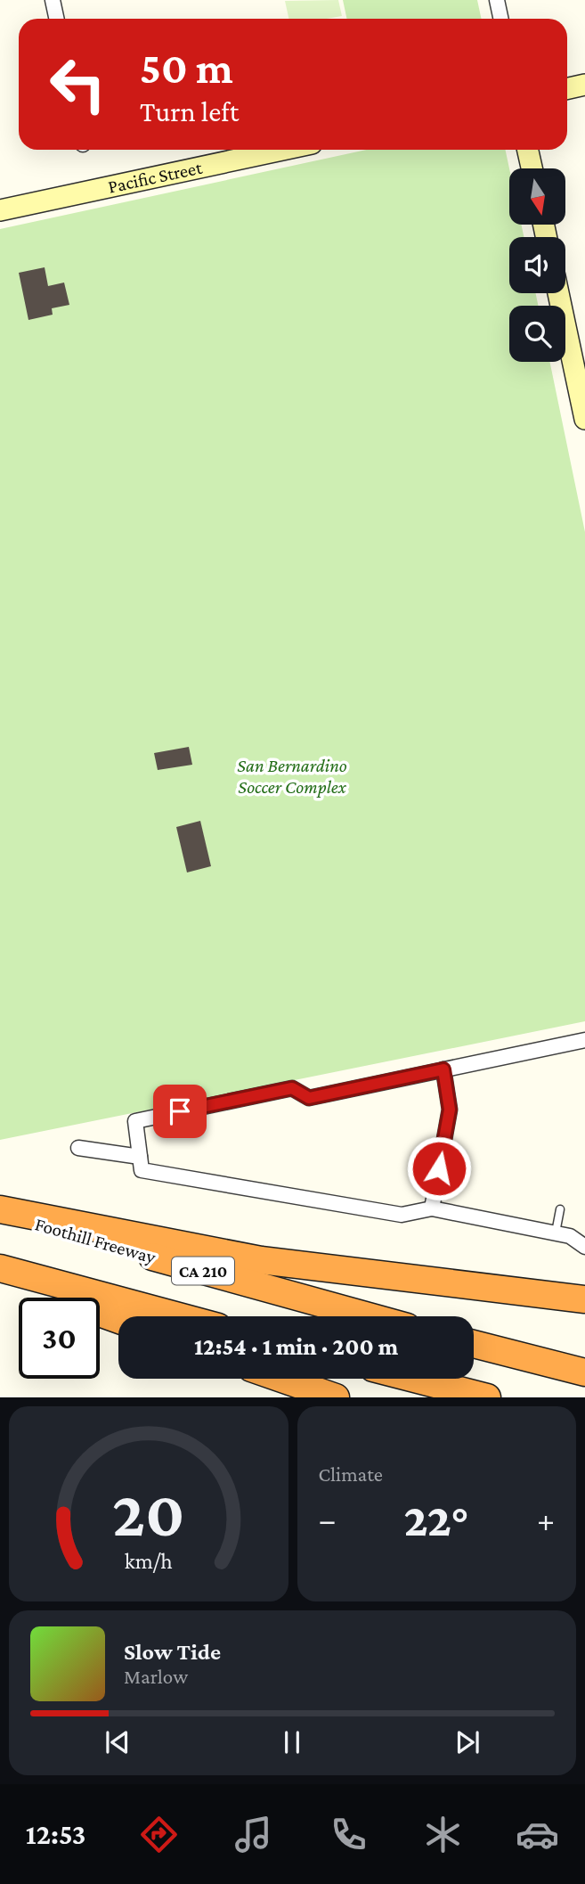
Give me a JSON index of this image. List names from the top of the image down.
{
  "streets": {
    "highway": ["Foothill Freeway", "CA 210"],
    "street": ["Pacific Street"]
  },
  "parks": ["San Bernardino Soccer Complex"],
  "north": "bottom",
  "page": {
    "turn": ["50 m", "Turn left"],
    "limit": "30",
    "trip": "12:54 · 1 min · 200 m",
    "tile": "Climate",
    "heat": ["−", "22°", "+"],
    "song": ["Slow Tide", "Marlow"],
    "tabs": "12:53",
    "gauge": ["20", "km/h"]
  }
}
